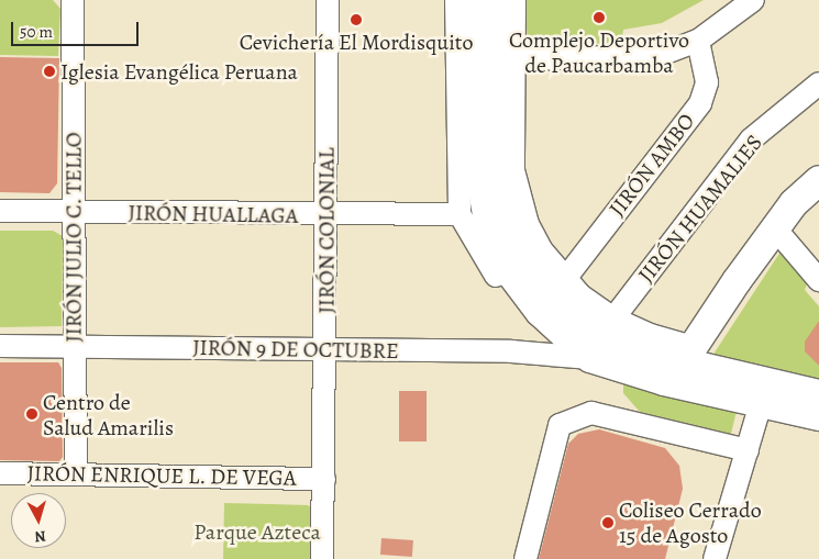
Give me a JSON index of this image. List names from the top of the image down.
{
  "streets": {
    "street": [
      "JIRÓN AMBO",
      "JIRÓN HUAMALIES",
      "JIRÓN HUALLAGA",
      "JIRÓN COLONIAL",
      "JIRÓN JULIO C. TELLO",
      "JIRÓN 9 DE OCTUBRE",
      "JIRÓN ENRIQUE L. DE VEGA"
    ]
  },
  "crossings": [
    ["JIRÓN HUALLAGA", "JIRÓN COLONIAL"],
    ["JIRÓN HUALLAGA", "JIRÓN JULIO C. TELLO"],
    ["JIRÓN COLONIAL", "JIRÓN 9 DE OCTUBRE"],
    ["JIRÓN COLONIAL", "JIRÓN ENRIQUE L. DE VEGA"],
    ["JIRÓN JULIO C. TELLO", "JIRÓN 9 DE OCTUBRE"],
    ["JIRÓN JULIO C. TELLO", "JIRÓN ENRIQUE L. DE VEGA"]
  ],
  "parks": ["Parque Azteca"],
  "places": [
    "Complejo Deportivo de Paucarbamba",
    "Cevichería El Mordisquito",
    "Iglesia Evangélica Peruana",
    "Centro de Salud Amarilis",
    "Coliseo Cerrado 15 de Agosto"
  ],
  "scale_bar": "50 m",
  "north": "bottom"
}
